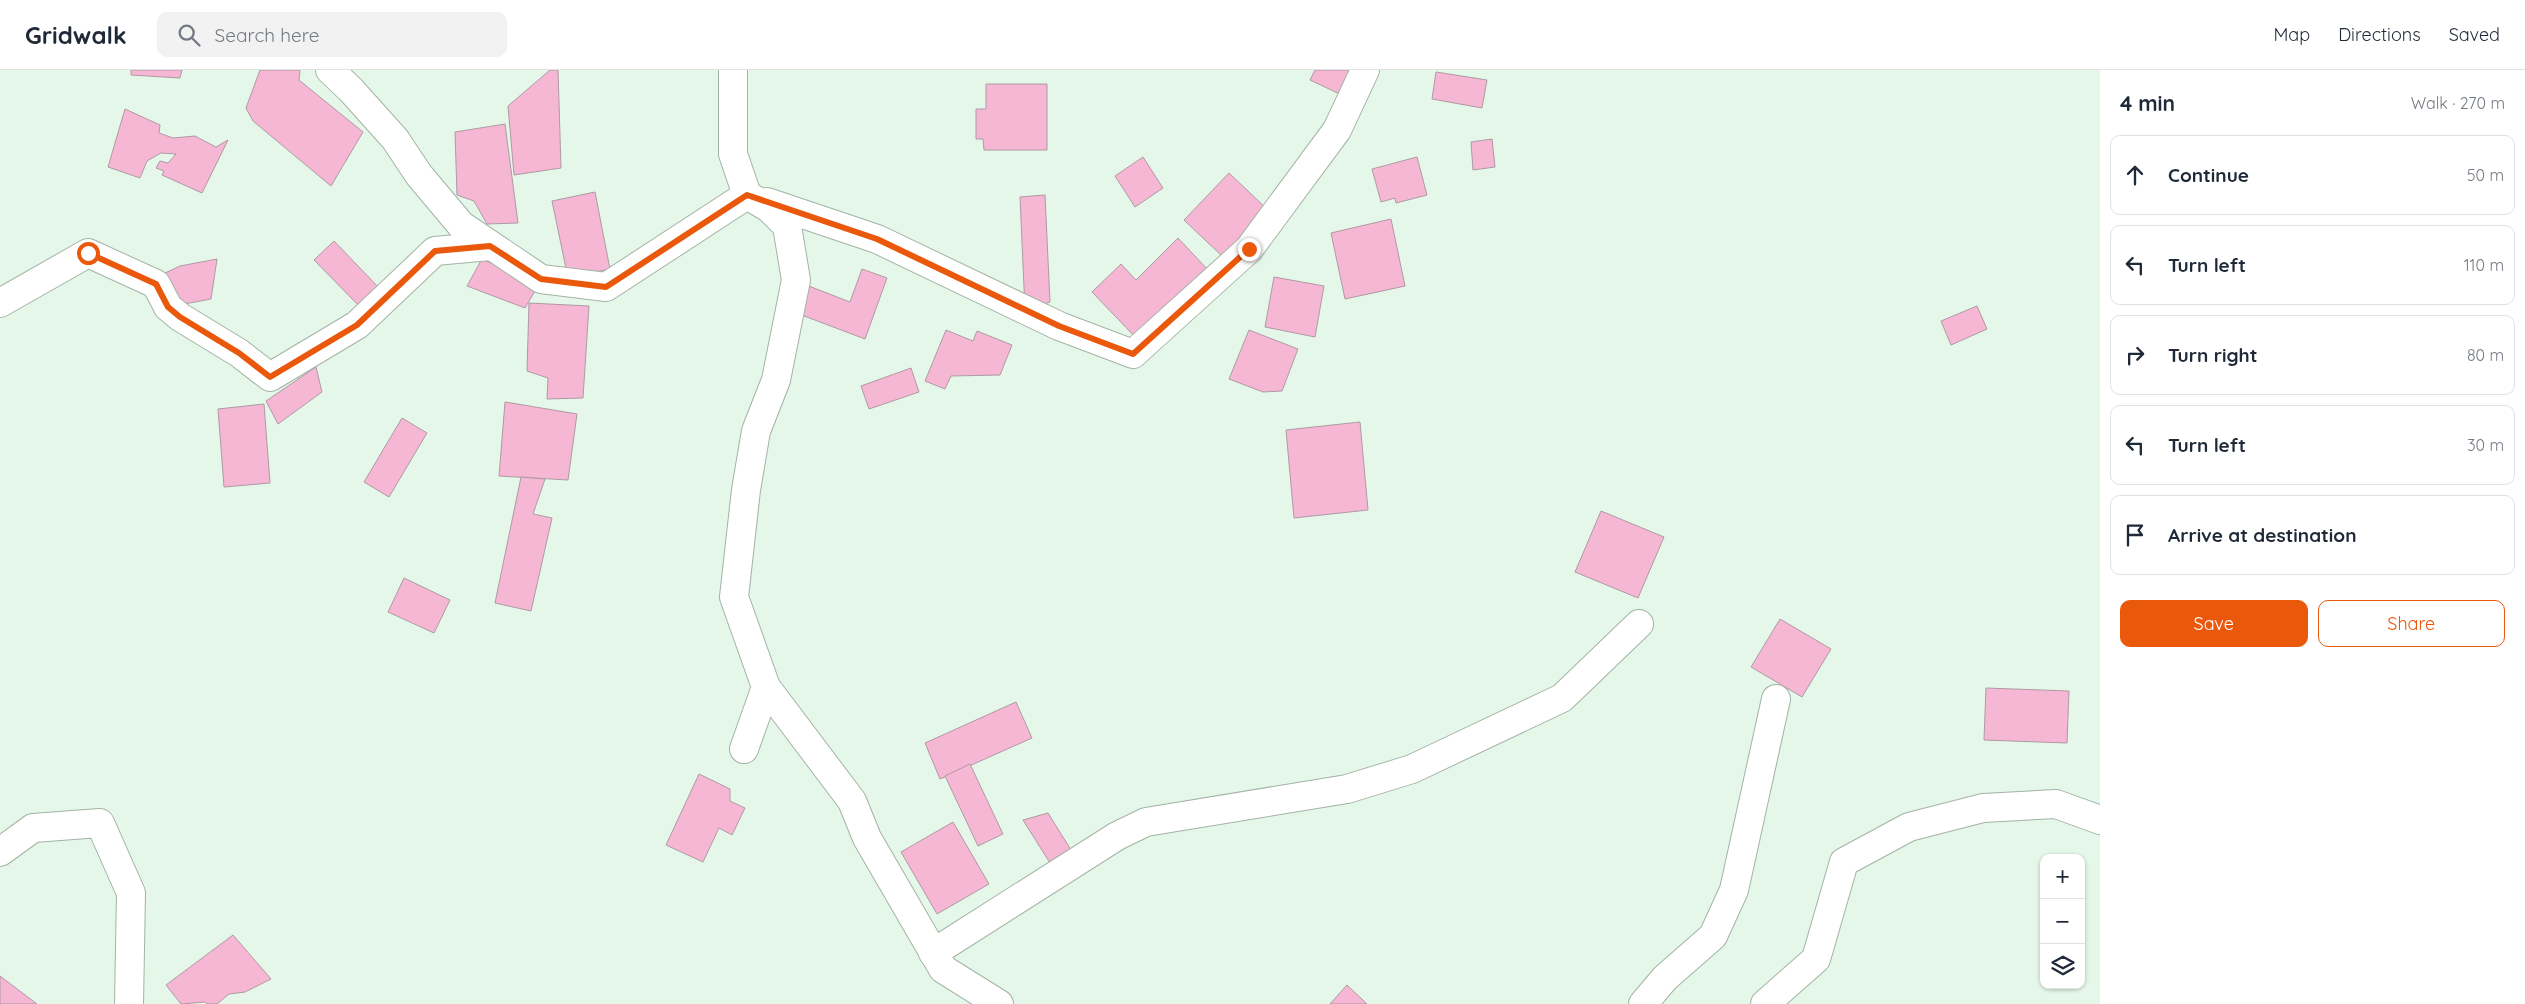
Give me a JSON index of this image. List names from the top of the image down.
{
  "page": {
    "header": "Gridwalk",
    "search": "Search here",
    "nav": ["Map", "Directions", "Saved"],
    "heading": ["4 min", "Walk · 270 m"],
    "list": [
      ["Continue", "50 m"],
      ["Turn left", "110 m"],
      ["Turn right", "80 m"],
      ["Turn left", "30 m"],
      "Arrive at destination"
    ],
    "buttons": ["Save", "Share"],
    "map_buttons": ["+", "−"]
  }
}
